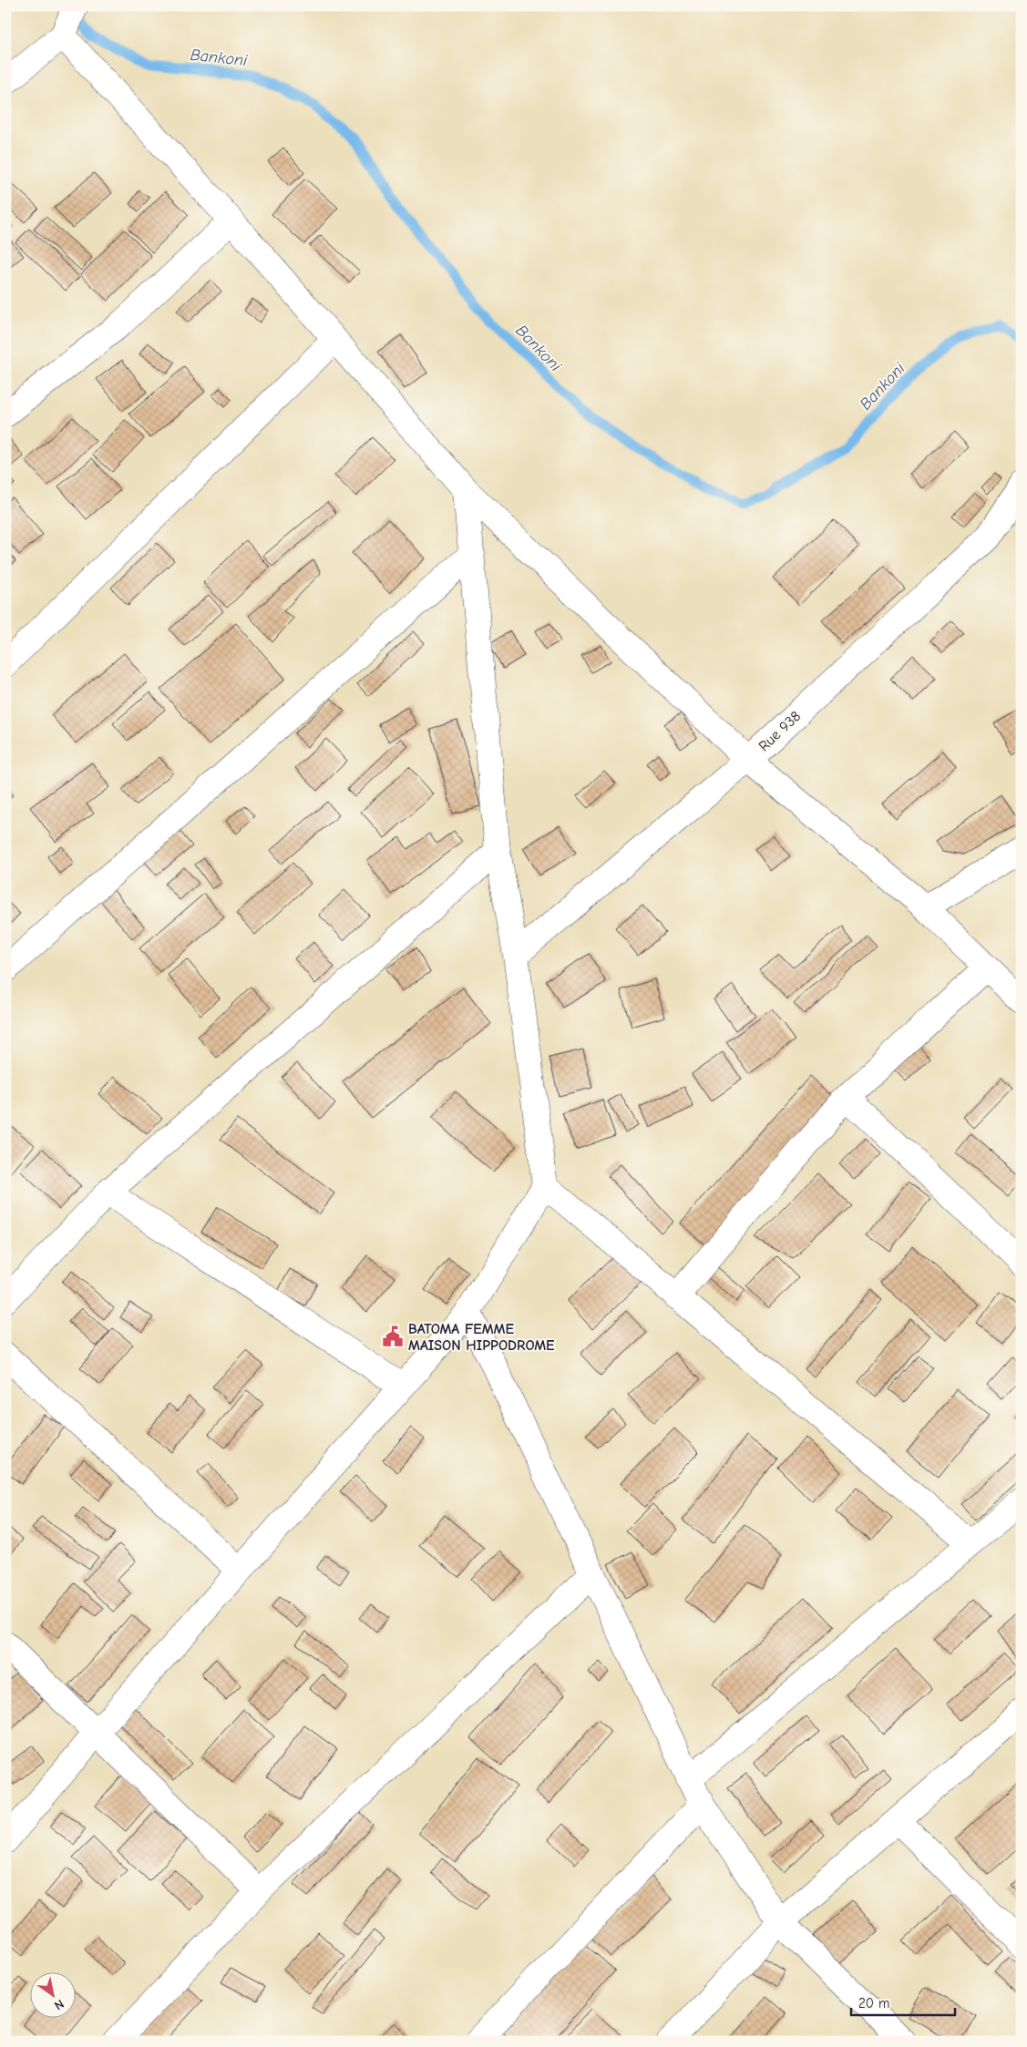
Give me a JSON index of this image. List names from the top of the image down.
{
  "streets": {
    "street": ["Rue 938"]
  },
  "water": ["Bankoni"],
  "places": {
    "public building": ["BATOMA FEMME MAISON HIPPODROME"]
  },
  "scale_bar": "20 m",
  "north": "bottom right"
}
